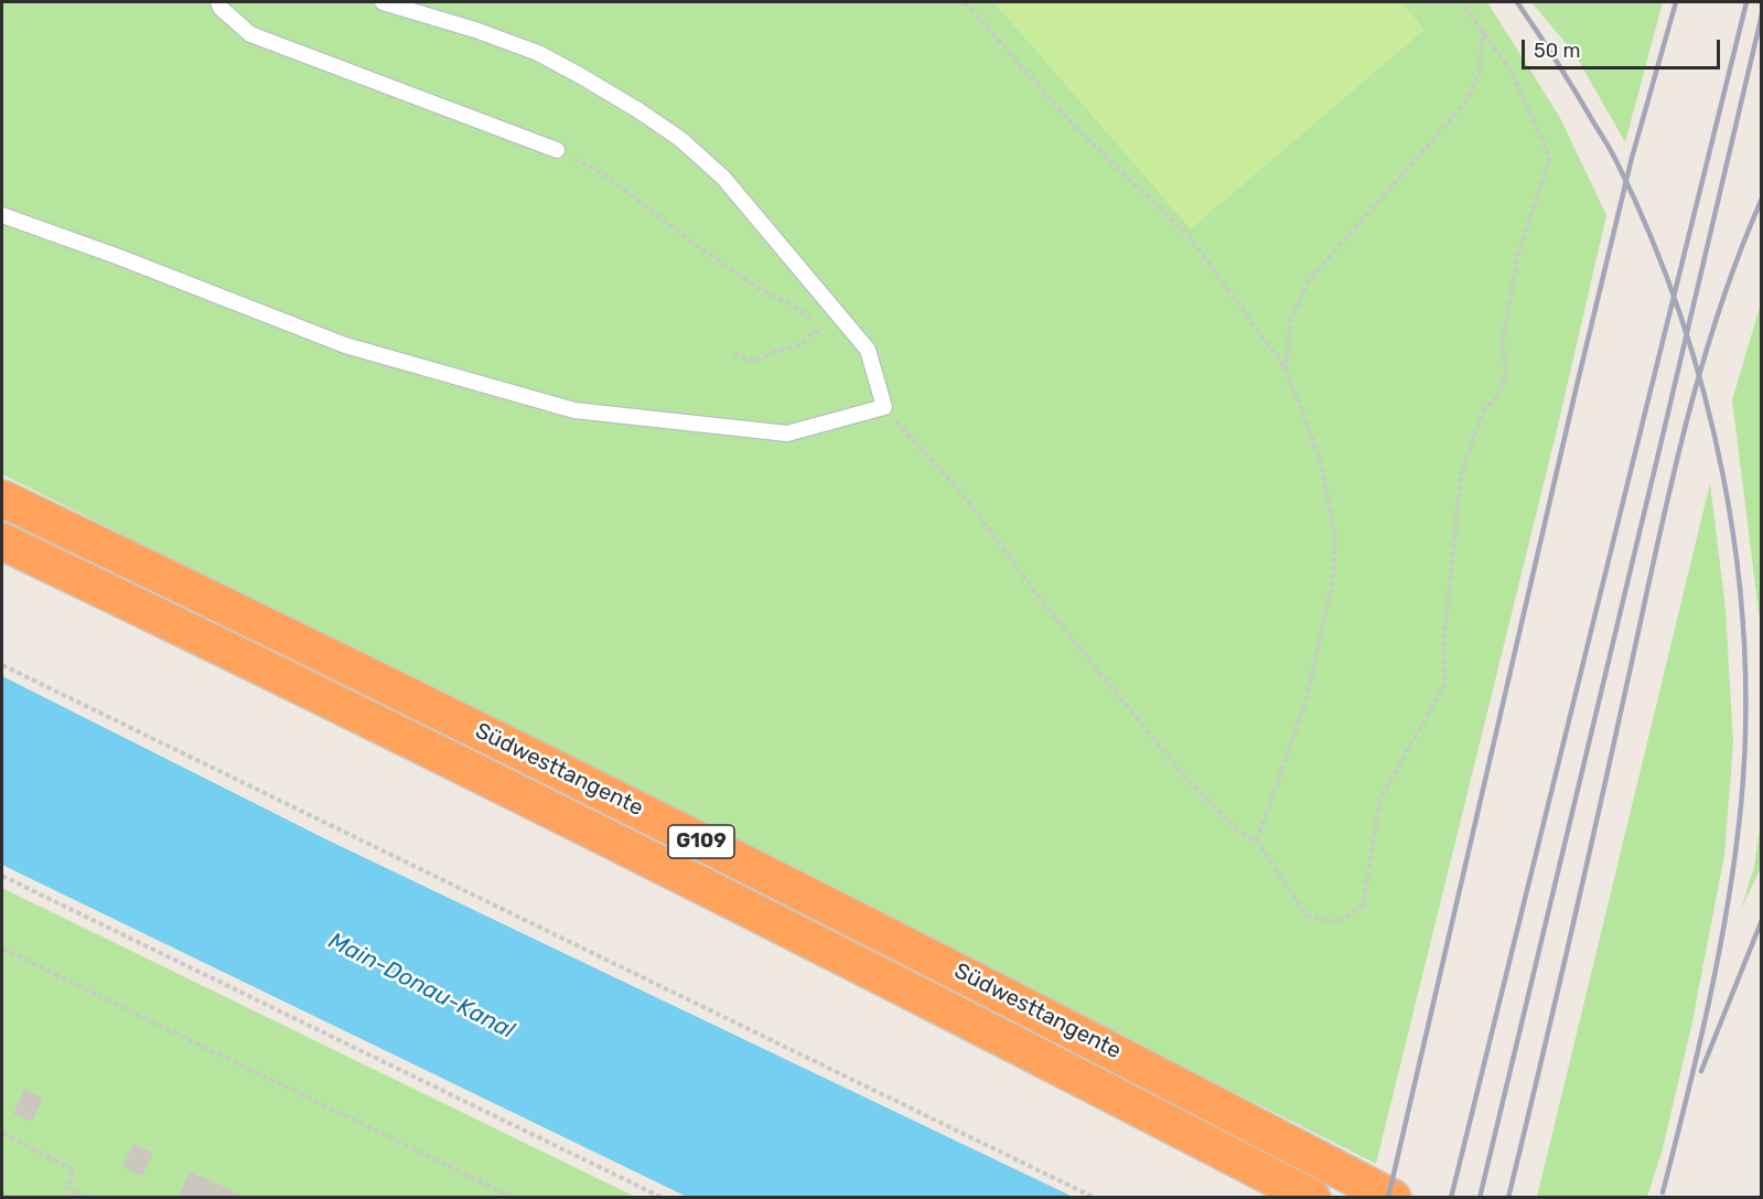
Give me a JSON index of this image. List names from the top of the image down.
{
  "streets": {
    "highway": ["Südwesttangente", "G109"]
  },
  "water": ["Main-Donau-Kanal"],
  "scale_bar": "50 m"
}
